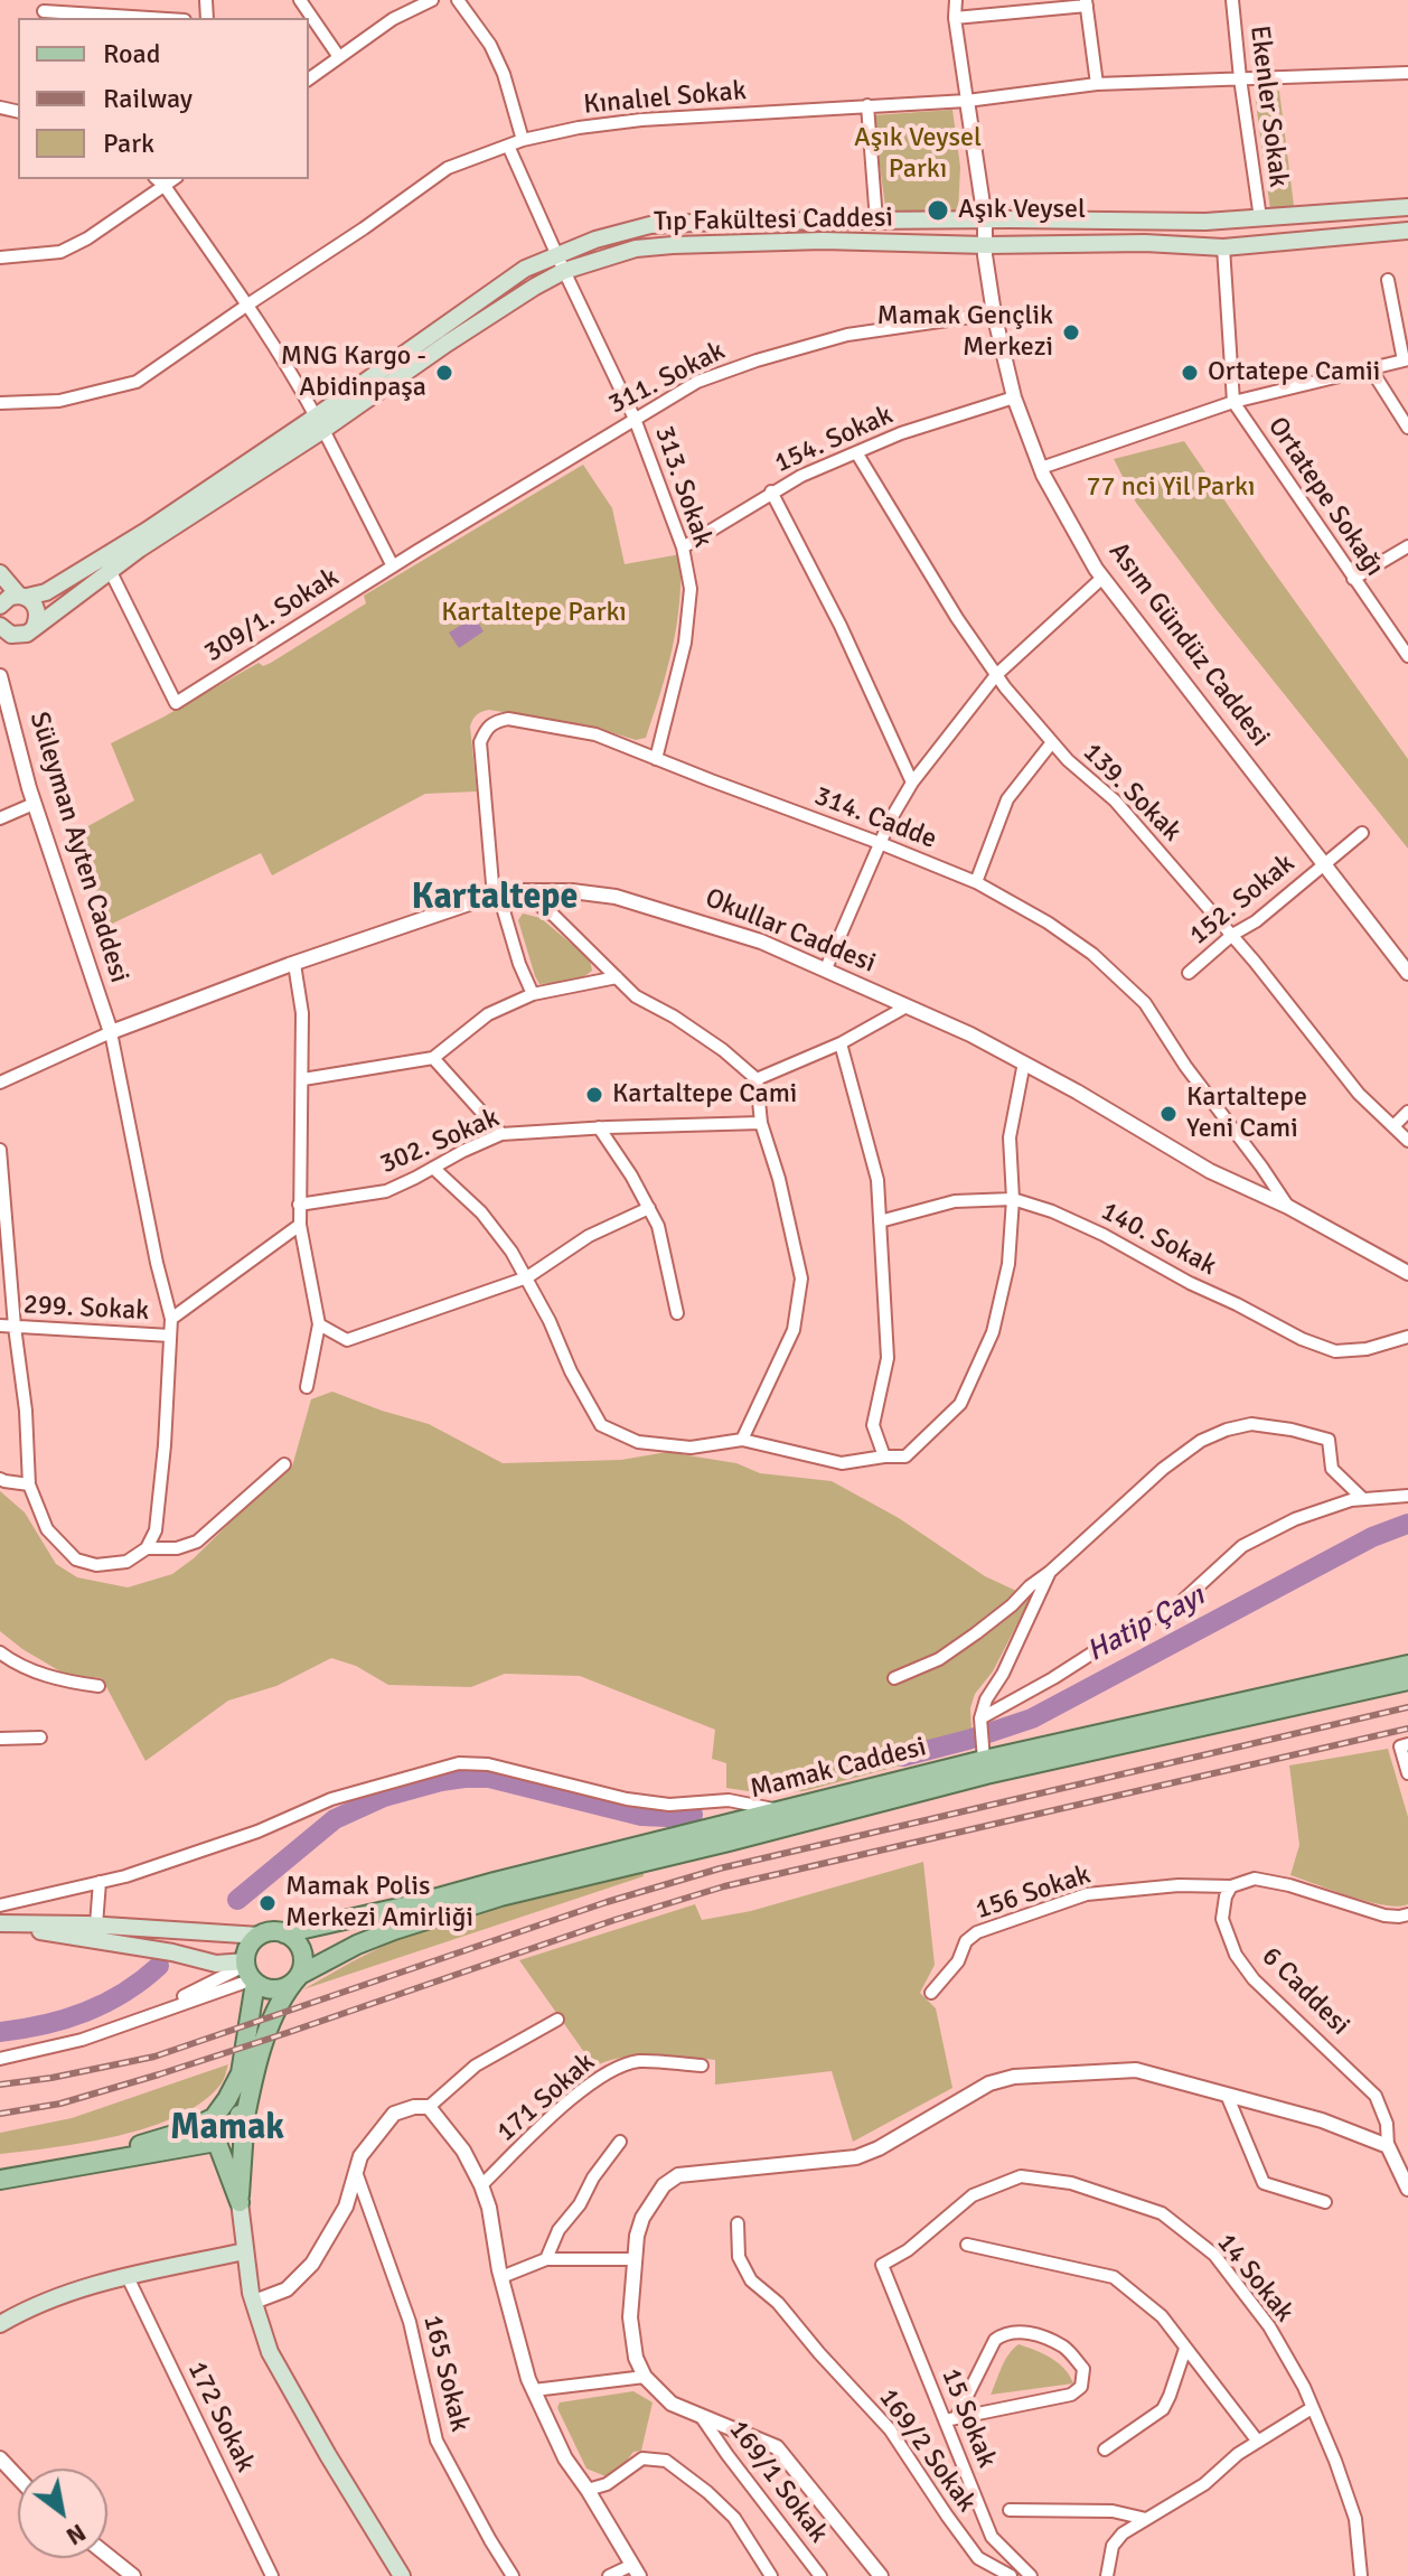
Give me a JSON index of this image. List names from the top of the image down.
{
  "streets": {
    "main road": ["Tıp Fakültesi Caddesi", "Mamak Caddesi"],
    "street": [
      "Kınalıel Sokak",
      "Ekenler Sokak",
      "311. Sokak",
      "154. Sokak",
      "313. Sokak",
      "Ortatepe Sokağı",
      "309/1. Sokak",
      "Asım Gündüz Caddesi",
      "139. Sokak",
      "314. Cadde",
      "Süleyman Ayten Caddesi",
      "152. Sokak",
      "Okullar Caddesi",
      "302. Sokak",
      "140. Sokak",
      "299. Sokak",
      "156 Sokak",
      "6 Caddesi",
      "171 Sokak",
      "14 Sokak",
      "165 Sokak",
      "172 Sokak",
      "15 Sokak",
      "169/2 Sokak",
      "169/1 Sokak"
    ]
  },
  "crossings": [
    ["Kınalıel Sokak", "Ekenler Sokak"],
    ["Kınalıel Sokak", "313. Sokak"],
    ["Kınalıel Sokak", "Asım Gündüz Caddesi"],
    ["Tıp Fakültesi Caddesi", "313. Sokak"],
    ["Tıp Fakültesi Caddesi", "Ortatepe Sokağı"],
    ["Tıp Fakültesi Caddesi", "309/1. Sokak"],
    ["Tıp Fakültesi Caddesi", "Asım Gündüz Caddesi"],
    ["311. Sokak", "313. Sokak"],
    ["311. Sokak", "309/1. Sokak"],
    ["311. Sokak", "Asım Gündüz Caddesi"],
    ["154. Sokak", "313. Sokak"],
    ["154. Sokak", "Asım Gündüz Caddesi"],
    ["154. Sokak", "139. Sokak"],
    ["313. Sokak", "314. Cadde"],
    ["Asım Gündüz Caddesi", "152. Sokak"],
    ["139. Sokak", "152. Sokak"],
    ["314. Cadde", "Okullar Caddesi"],
    ["Süleyman Ayten Caddesi", "Okullar Caddesi"],
    ["156 Sokak", "6 Caddesi"],
    ["14 Sokak", "15 Sokak"]
  ],
  "districts": ["Kartaltepe", "Mamak"],
  "water": ["Hatip Çayı"],
  "parks": ["Aşık Veysel Parkı", "77 nci Yil Parkı", "Kartaltepe Parkı"],
  "places": [
    "Aşık Veysel",
    "Mamak Gençlik Merkezi",
    "MNG Kargo - Abidinpaşa",
    "Ortatepe Camii",
    "Kartaltepe Cami",
    "Kartaltepe Yeni Cami",
    "Mamak Polis Merkezi Amirliği"
  ],
  "legend": ["Road", "Railway", "Park"],
  "north": "bottom right"
}
